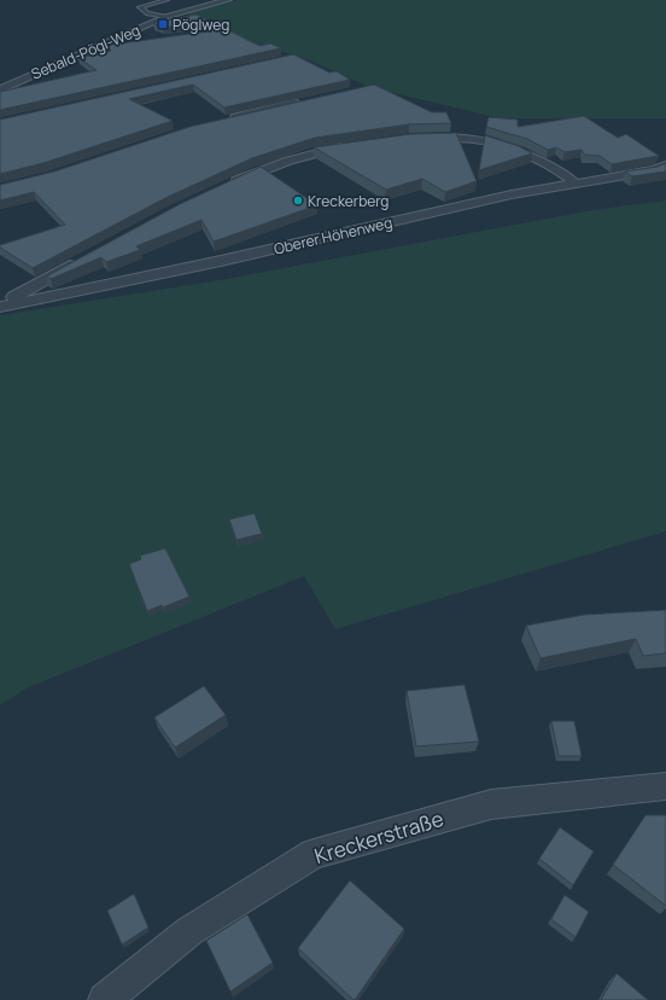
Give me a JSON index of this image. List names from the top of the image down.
{
  "streets": {
    "street": ["Sebald-Pögl-Weg", "Oberer Höhenweg", "Kreckerstraße"]
  },
  "places": {
    "transit": ["Pöglweg"],
    "other": ["Kreckerberg"]
  }
}
